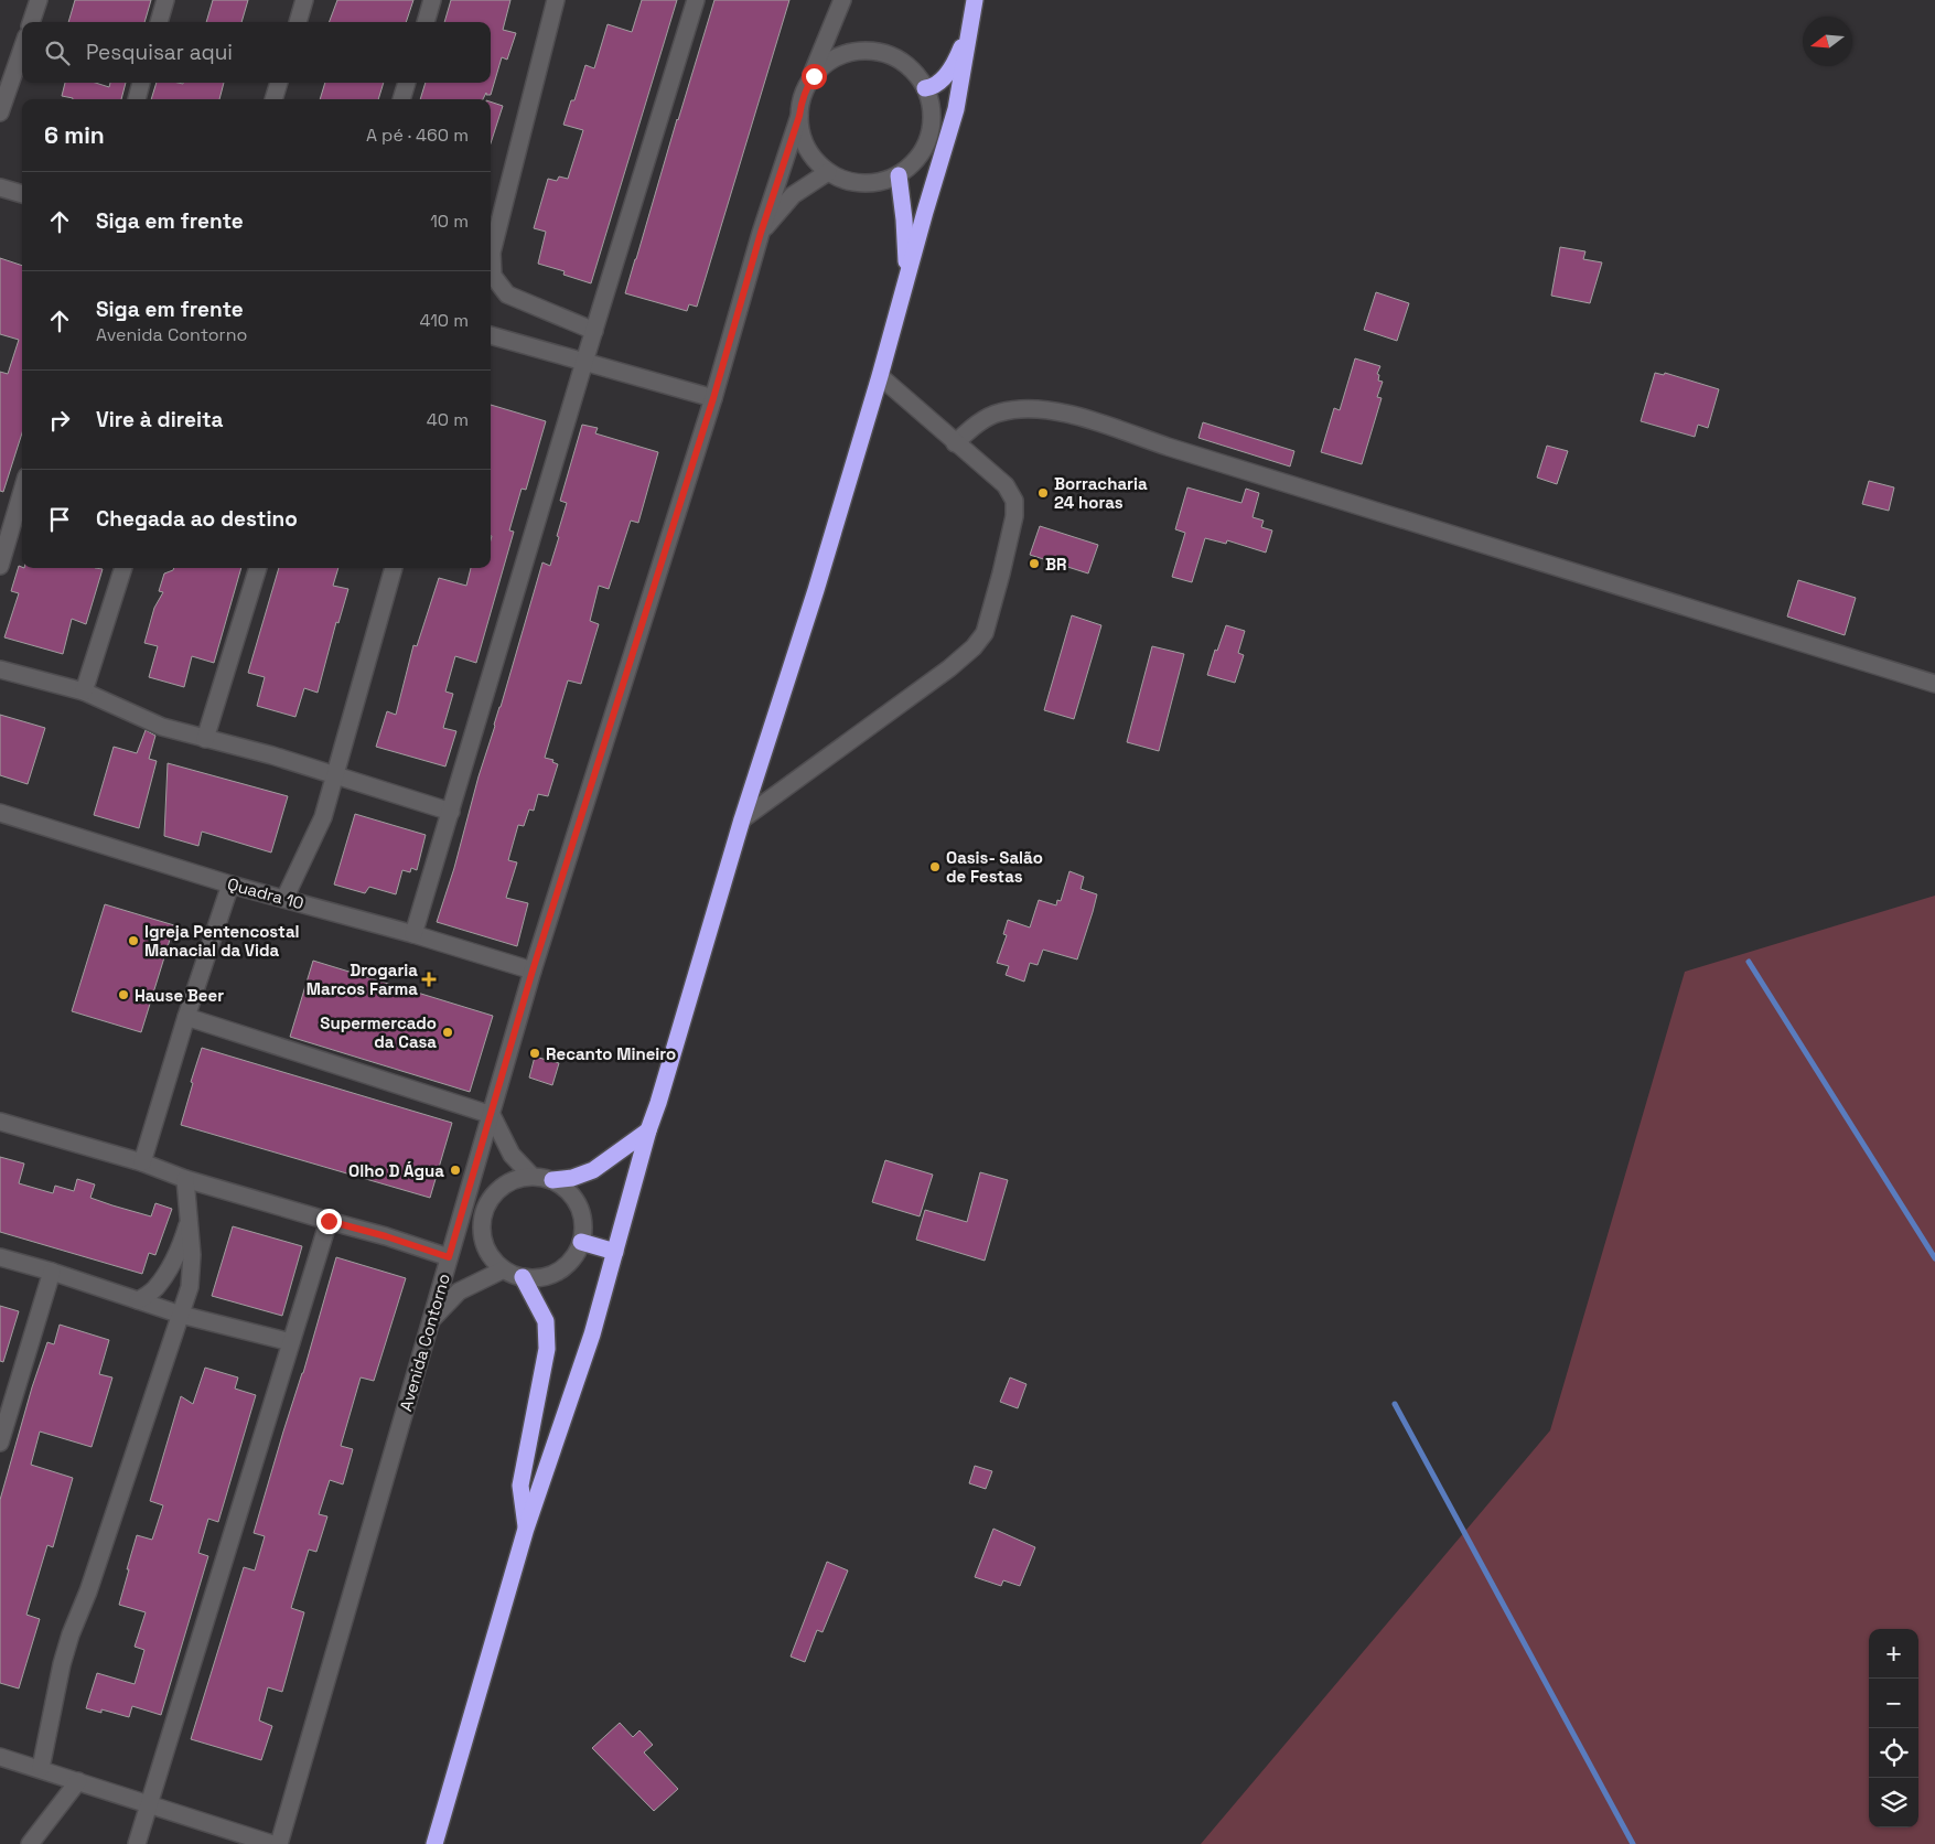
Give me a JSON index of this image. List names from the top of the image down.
{
  "streets": {
    "street": ["Quadra 10", "Avenida Contorno"]
  },
  "crossings": [
    ["Quadra 10", "Avenida Contorno"]
  ],
  "places": {
    "other": [
      "Borracharia 24 horas",
      "BR",
      "Oasis- Salão de Festas",
      "Igreja Pentencostal Manacial da Vida",
      "Hause Beer",
      "Supermercado da Casa",
      "Recanto Mineiro",
      "Olho D Água"
    ],
    "health": ["Drogaria Marcos Farma"]
  },
  "north": "left",
  "page": {
    "search": "Pesquisar aqui",
    "heading": ["6 min", "A pé · 460 m"],
    "list": [
      ["Siga em frente", "10 m"],
      ["Siga em frente", "Avenida Contorno", "410 m"],
      ["Vire à direita", "40 m"],
      "Chegada ao destino"
    ],
    "map_buttons": ["+", "−"]
  }
}
